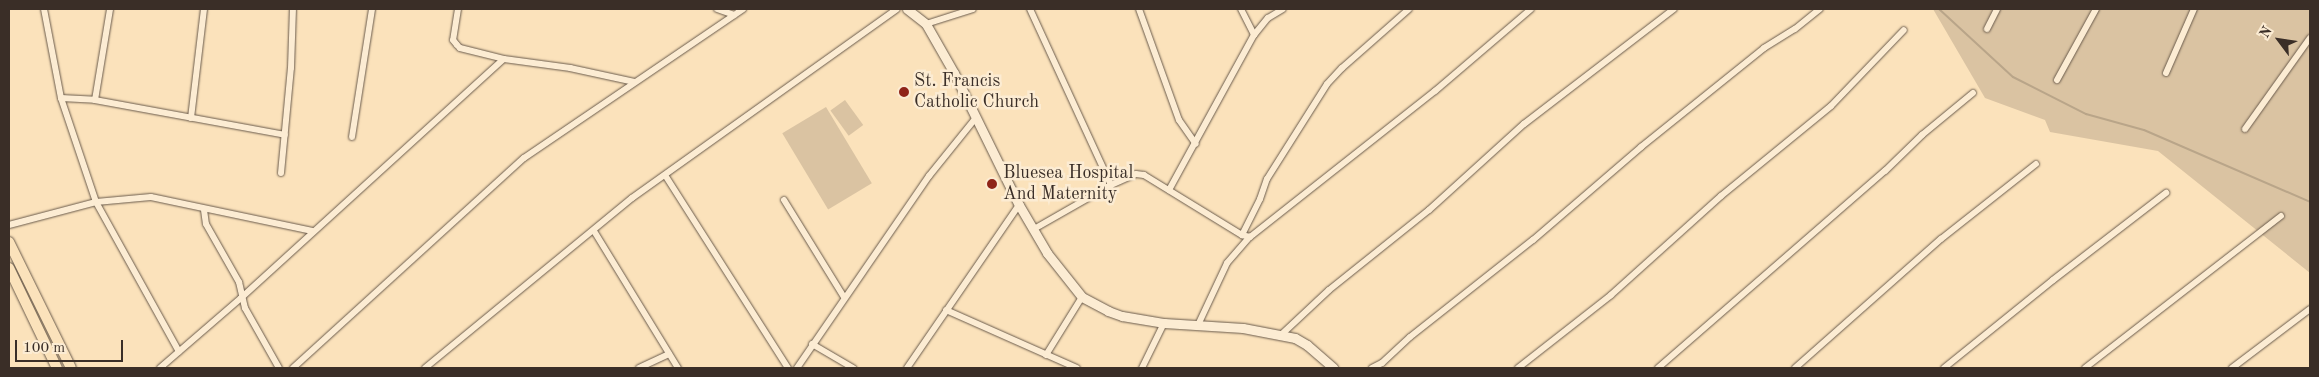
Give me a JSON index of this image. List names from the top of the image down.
{
  "places": ["St. Francis Catholic Church", "Bluesea Hospital And Maternity"],
  "scale_bar": "100 m",
  "north": "top left"
}
